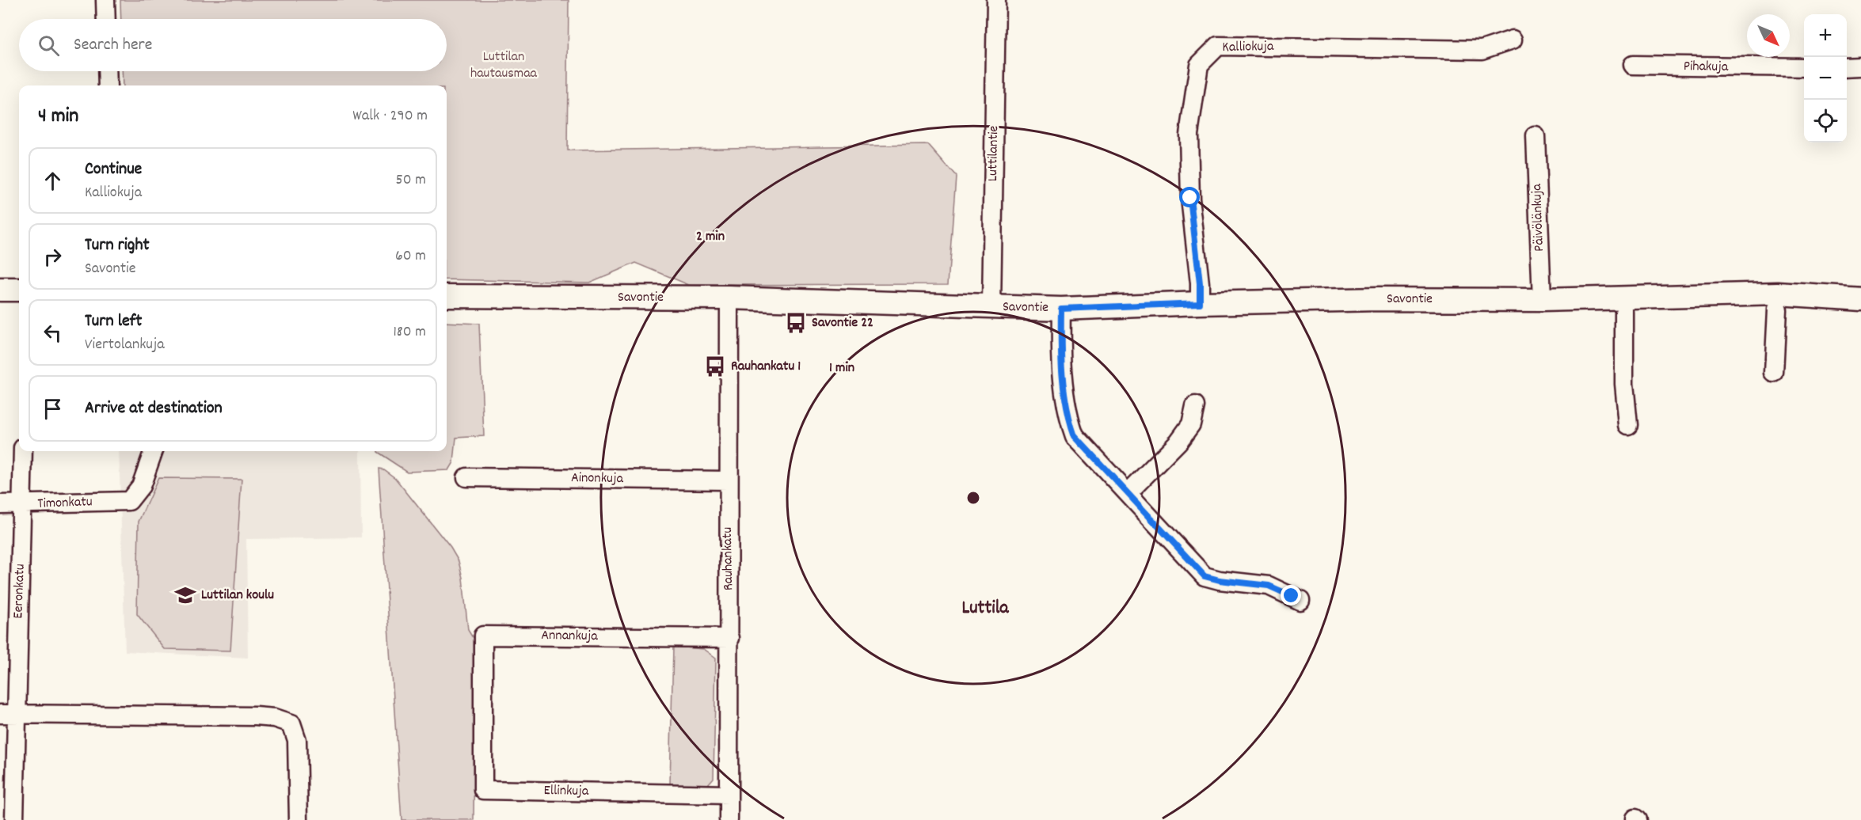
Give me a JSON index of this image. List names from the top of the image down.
{
  "streets": {
    "street": [
      "Kalliokuja",
      "Pihakuja",
      "Luttilantie",
      "Päivölänkuja",
      "Savontie",
      "Ainonkuja",
      "Timonkatu",
      "Rauhankatu",
      "Eeronkatu",
      "Annankuja",
      "Ellinkuja"
    ]
  },
  "crossings": [
    ["Kalliokuja", "Savontie"],
    ["Luttilantie", "Savontie"],
    ["Päivölänkuja", "Savontie"],
    ["Savontie", "Rauhankatu"],
    ["Ainonkuja", "Rauhankatu"],
    ["Timonkatu", "Eeronkatu"],
    ["Rauhankatu", "Annankuja"],
    ["Rauhankatu", "Ellinkuja"],
    ["Annankuja", "Ellinkuja"]
  ],
  "districts": ["Luttila"],
  "parks": ["Luttilan hautausmaa"],
  "places": {
    "bus stop": ["Savontie 22", "Rauhankatu 1"],
    "school or university": ["Luttilan koulu"]
  },
  "north": "bottom right",
  "page": {
    "map_buttons": ["+", "−"],
    "search": "Search here",
    "heading": ["4 min", "Walk · 290 m"],
    "list": [
      ["Continue", "Kalliokuja", "50 m"],
      ["Turn right", "Savontie", "60 m"],
      ["Turn left", "Viertolankuja", "180 m"],
      "Arrive at destination"
    ]
  },
  "rings": ["2 min", "1 min"]
}
